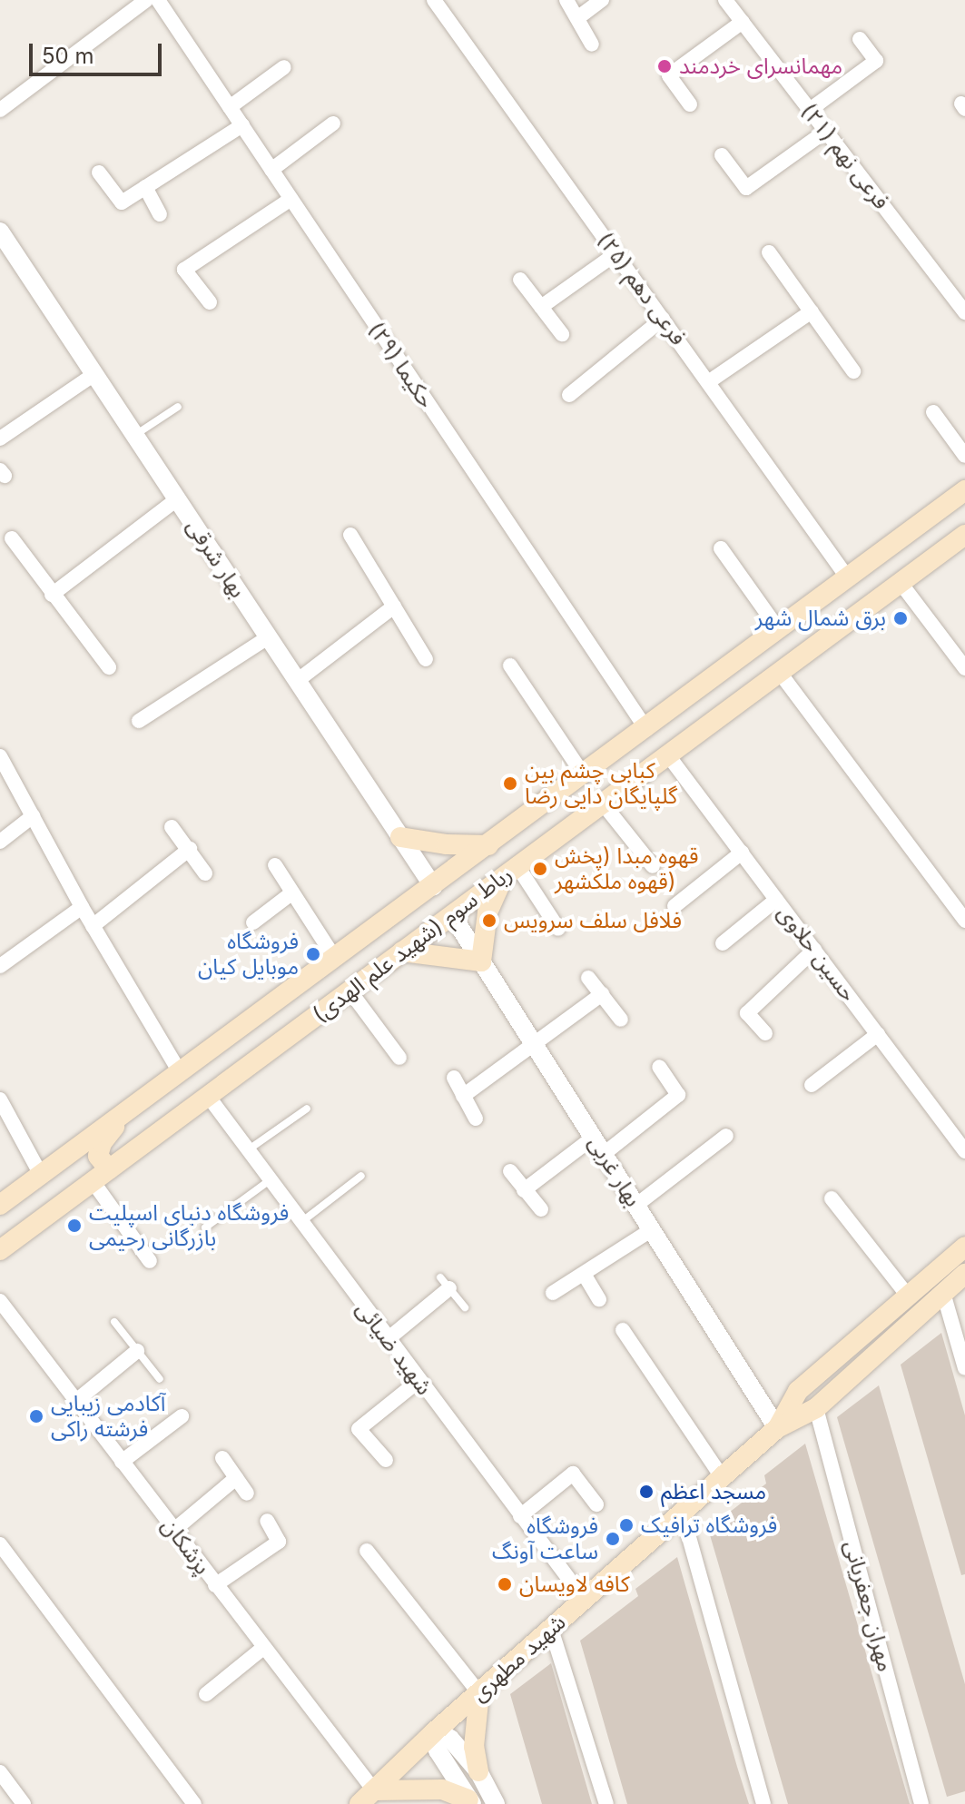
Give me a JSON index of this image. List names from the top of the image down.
{
  "streets": {
    "main road": ["رباط سوم (شهید علم الهدی)", "شهید مطهری"],
    "street": [
      "فرعی نهم (۲۱)",
      "فرعی دهم (۲۵)",
      "حکیما (۲۹)",
      "بهار شرقی",
      "حسین حلاوی",
      "بهار غربی",
      "شهید ضیائی",
      "پزشکان",
      "مهران جعفریانی"
    ]
  },
  "crossings": [
    ["فرعی دهم (۲۵)", "رباط سوم (شهید علم الهدی)"],
    ["حکیما (۲۹)", "رباط سوم (شهید علم الهدی)"],
    ["بهار شرقی", "رباط سوم (شهید علم الهدی)"],
    ["رباط سوم (شهید علم الهدی)", "حسین حلاوی"],
    ["رباط سوم (شهید علم الهدی)", "بهار غربی"],
    ["رباط سوم (شهید علم الهدی)", "شهید ضیائی"],
    ["بهار غربی", "شهید مطهری"],
    ["شهید ضیائی", "شهید مطهری"],
    ["پزشکان", "شهید مطهری"],
    ["مهران جعفریانی", "شهید مطهری"]
  ],
  "places": [
    "مهمانسرای خردمند",
    "برق شمال شهر",
    "کبابی چشم بین گلپایگان دایی رضا",
    "قهوه مبدا (پخش قهوه ملکشهر)",
    "فلافل سلف سرویس",
    "فروشگاه موبایل کیان",
    "فروشگاه دنیای اسپلیت بازرگانی رحیمی",
    "آکادمی زیبایی فرشته راکی",
    "مسجد اعظم",
    "فروشگاه ترافیک",
    "فروشگاه ساعت آونگ",
    "کافه لاویسان"
  ],
  "scale_bar": "50 m"
}
